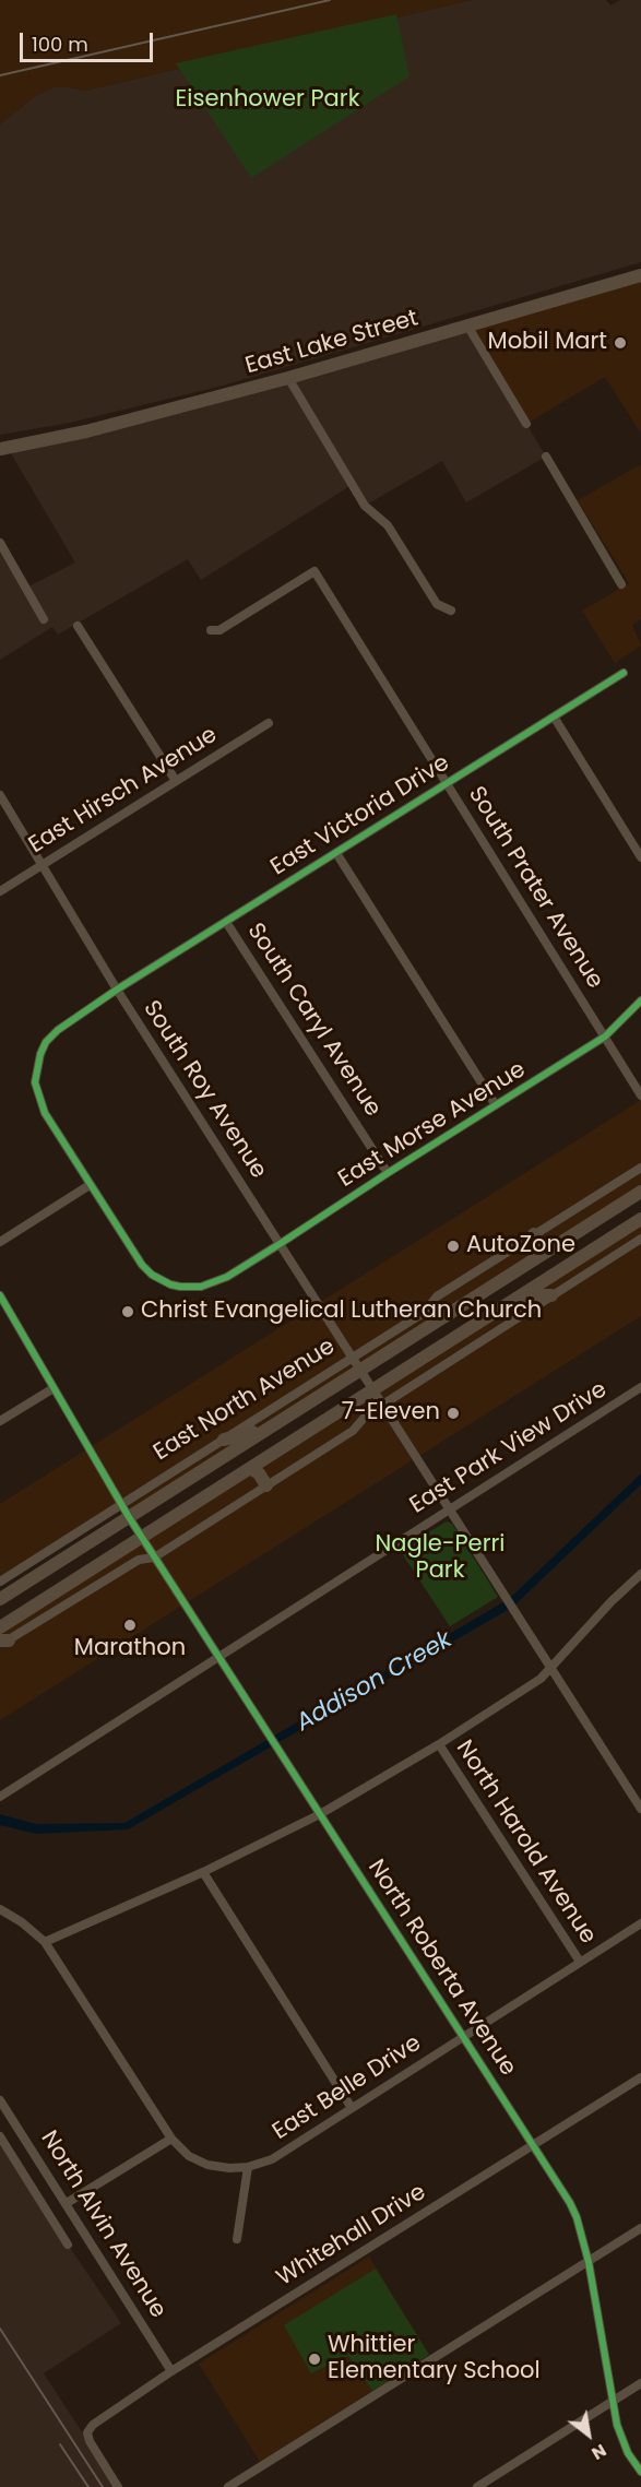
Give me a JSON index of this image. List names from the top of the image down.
{
  "streets": {
    "main road": ["East Lake Street", "East North Avenue"],
    "street": [
      "East Hirsch Avenue",
      "East Victoria Drive",
      "South Prater Avenue",
      "South Caryl Avenue",
      "South Roy Avenue",
      "East Morse Avenue",
      "East Park View Drive",
      "North Harold Avenue",
      "North Roberta Avenue",
      "East Belle Drive",
      "North Alvin Avenue",
      "Whitehall Drive"
    ]
  },
  "crossings": [
    ["East Hirsch Avenue", "South Roy Avenue"],
    ["East Victoria Drive", "South Prater Avenue"],
    ["East Victoria Drive", "South Caryl Avenue"],
    ["East Victoria Drive", "South Roy Avenue"],
    ["East Victoria Drive", "East Morse Avenue"],
    ["South Prater Avenue", "East Morse Avenue"],
    ["South Caryl Avenue", "East Morse Avenue"],
    ["South Roy Avenue", "East Morse Avenue"],
    ["South Roy Avenue", "East North Avenue"],
    ["South Roy Avenue", "East Park View Drive"],
    ["East North Avenue", "North Roberta Avenue"],
    ["East Park View Drive", "North Roberta Avenue"],
    ["North Harold Avenue", "East Belle Drive"],
    ["North Roberta Avenue", "East Belle Drive"],
    ["North Roberta Avenue", "Whitehall Drive"],
    ["North Alvin Avenue", "Whitehall Drive"]
  ],
  "water": ["Addison Creek"],
  "parks": ["Eisenhower Park", "Nagle-Perri Park"],
  "places": [
    "Mobil Mart",
    "AutoZone",
    "Christ Evangelical Lutheran Church",
    "7-Eleven",
    "Marathon",
    "Whittier Elementary School"
  ],
  "scale_bar": "100 m",
  "north": "bottom right"
}
